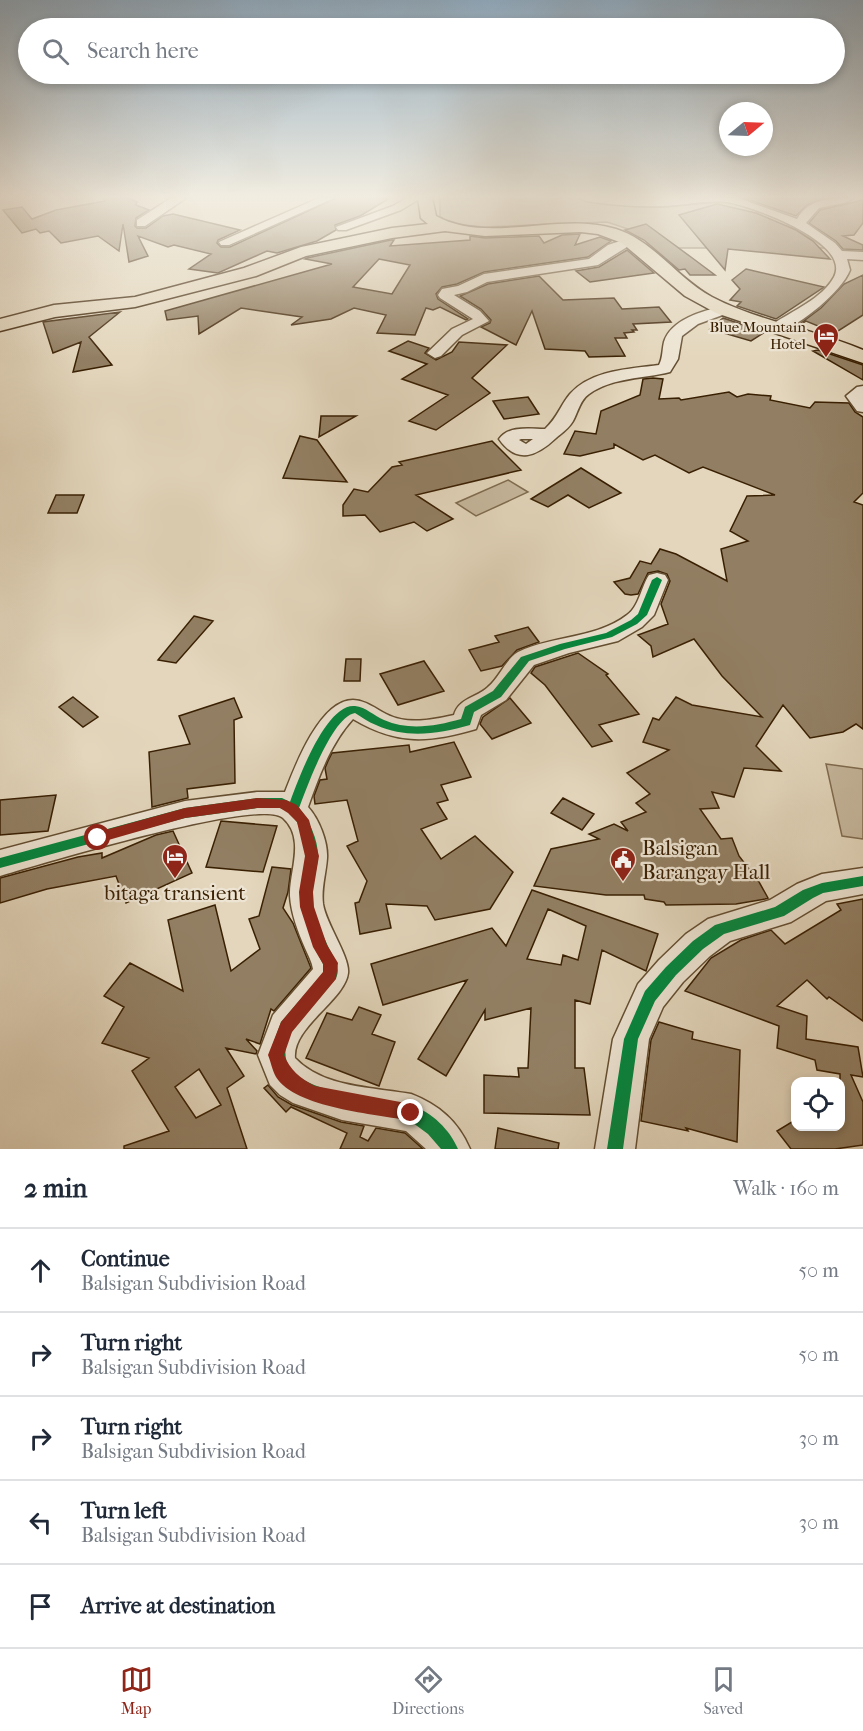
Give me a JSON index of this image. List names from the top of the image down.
{
  "places": {
    "hotel": ["Blue Mountain Hotel", "bitaga transient"],
    "public building": ["Balsigan Barangay Hall"]
  },
  "north": "right",
  "page": {
    "search": "Search here",
    "heading": ["2 min", "Walk · 160 m"],
    "list": [
      ["Continue", "Balsigan Subdivision Road", "50 m"],
      ["Turn right", "Balsigan Subdivision Road", "50 m"],
      ["Turn right", "Balsigan Subdivision Road", "30 m"],
      ["Turn left", "Balsigan Subdivision Road", "30 m"],
      "Arrive at destination"
    ],
    "nav": ["Map", "Directions", "Saved"]
  }
}
